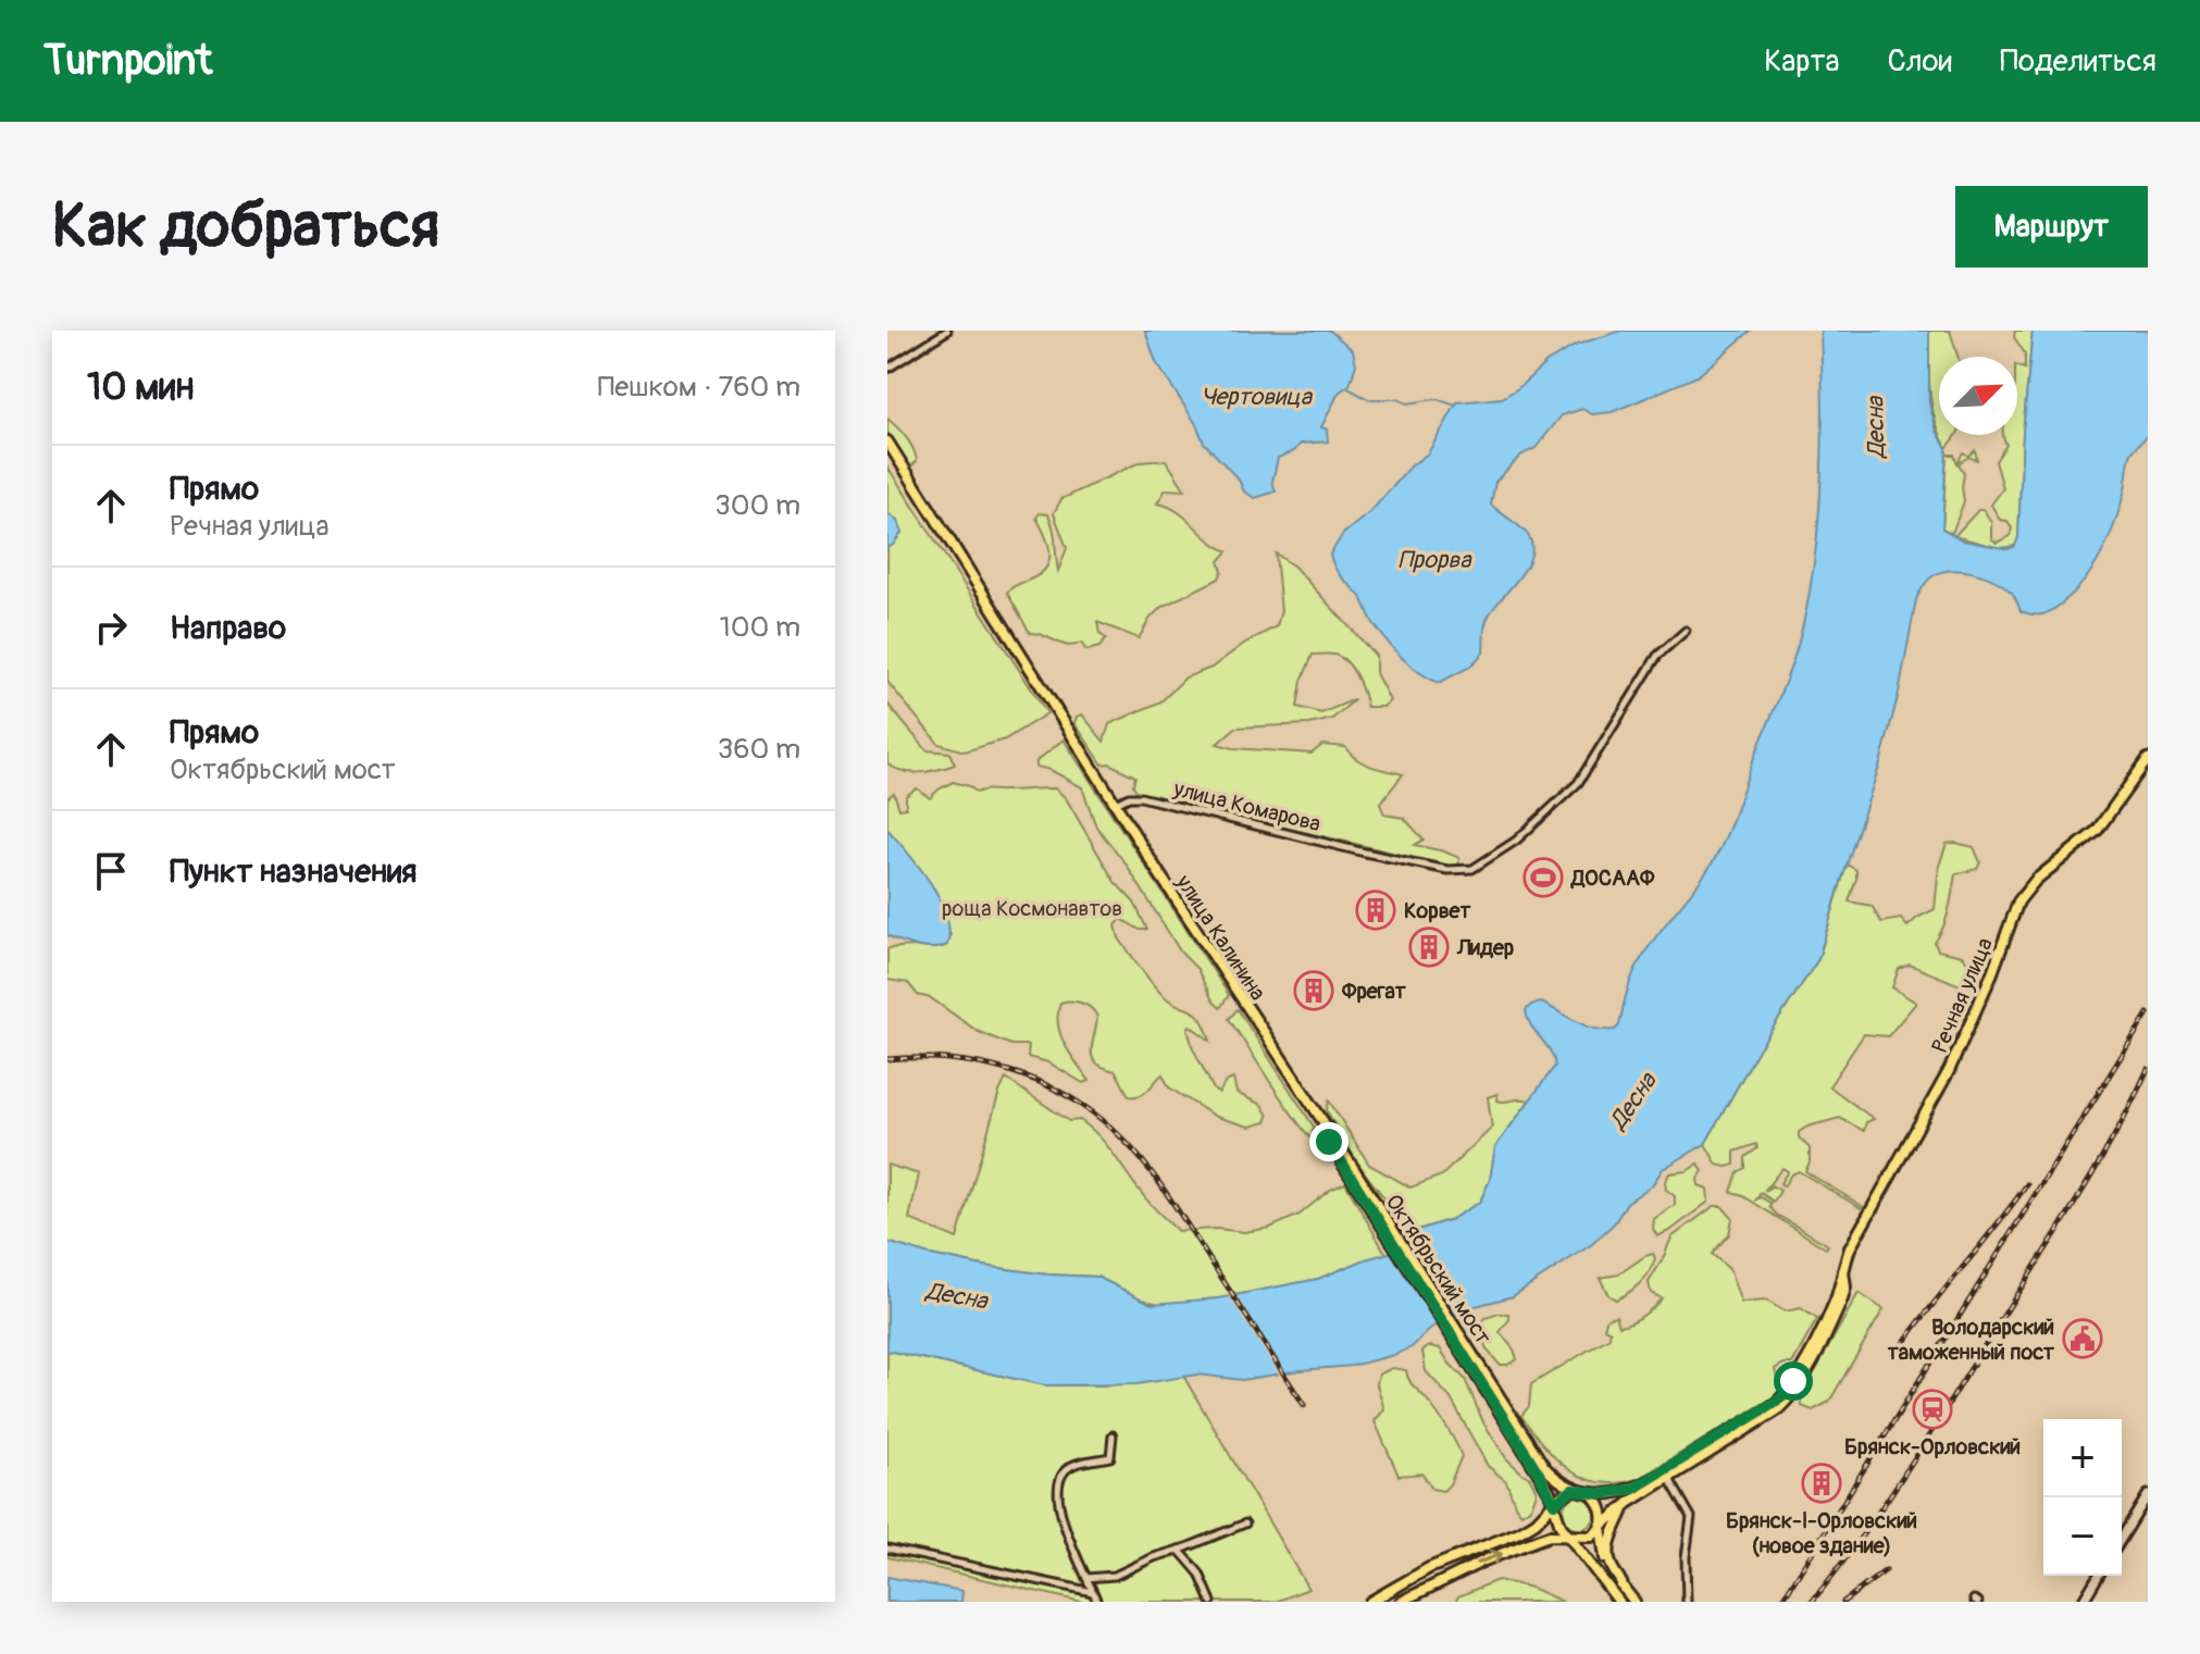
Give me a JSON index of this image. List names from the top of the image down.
{
  "streets": {
    "main road": ["улица Калинина", "Речная улица", "Октябрьский мост"],
    "street": ["улица Комарова"]
  },
  "crossings": [
    ["улица Комарова", "улица Калинина"],
    ["улица Калинина", "Октябрьский мост"]
  ],
  "water": ["Чертовица", "Десна", "Прорва"],
  "parks": ["роща Космонавтов"],
  "places": {
    "sports": ["ДОСААФ"],
    "building": [
      "Корвет",
      "Лидер",
      "Фрегат",
      "Брянск-I-Орловский (новое здание)"
    ],
    "public building": ["Володарский таможенный пост"],
    "station": ["Брянск-Орловский"]
  },
  "north": "top right",
  "page": {
    "header": "Turnpoint",
    "nav": ["Карта", "Слои", "Поделиться"],
    "buttons": "Маршрут",
    "title": "Как добраться",
    "heading": ["10 мин", "Пешком · 760 m"],
    "list": [
      ["Прямо", "Речная улица", "300 m"],
      ["Направо", "100 m"],
      ["Прямо", "Октябрьский мост", "360 m"],
      "Пункт назначения"
    ],
    "map_buttons": ["+", "−"]
  }
}
